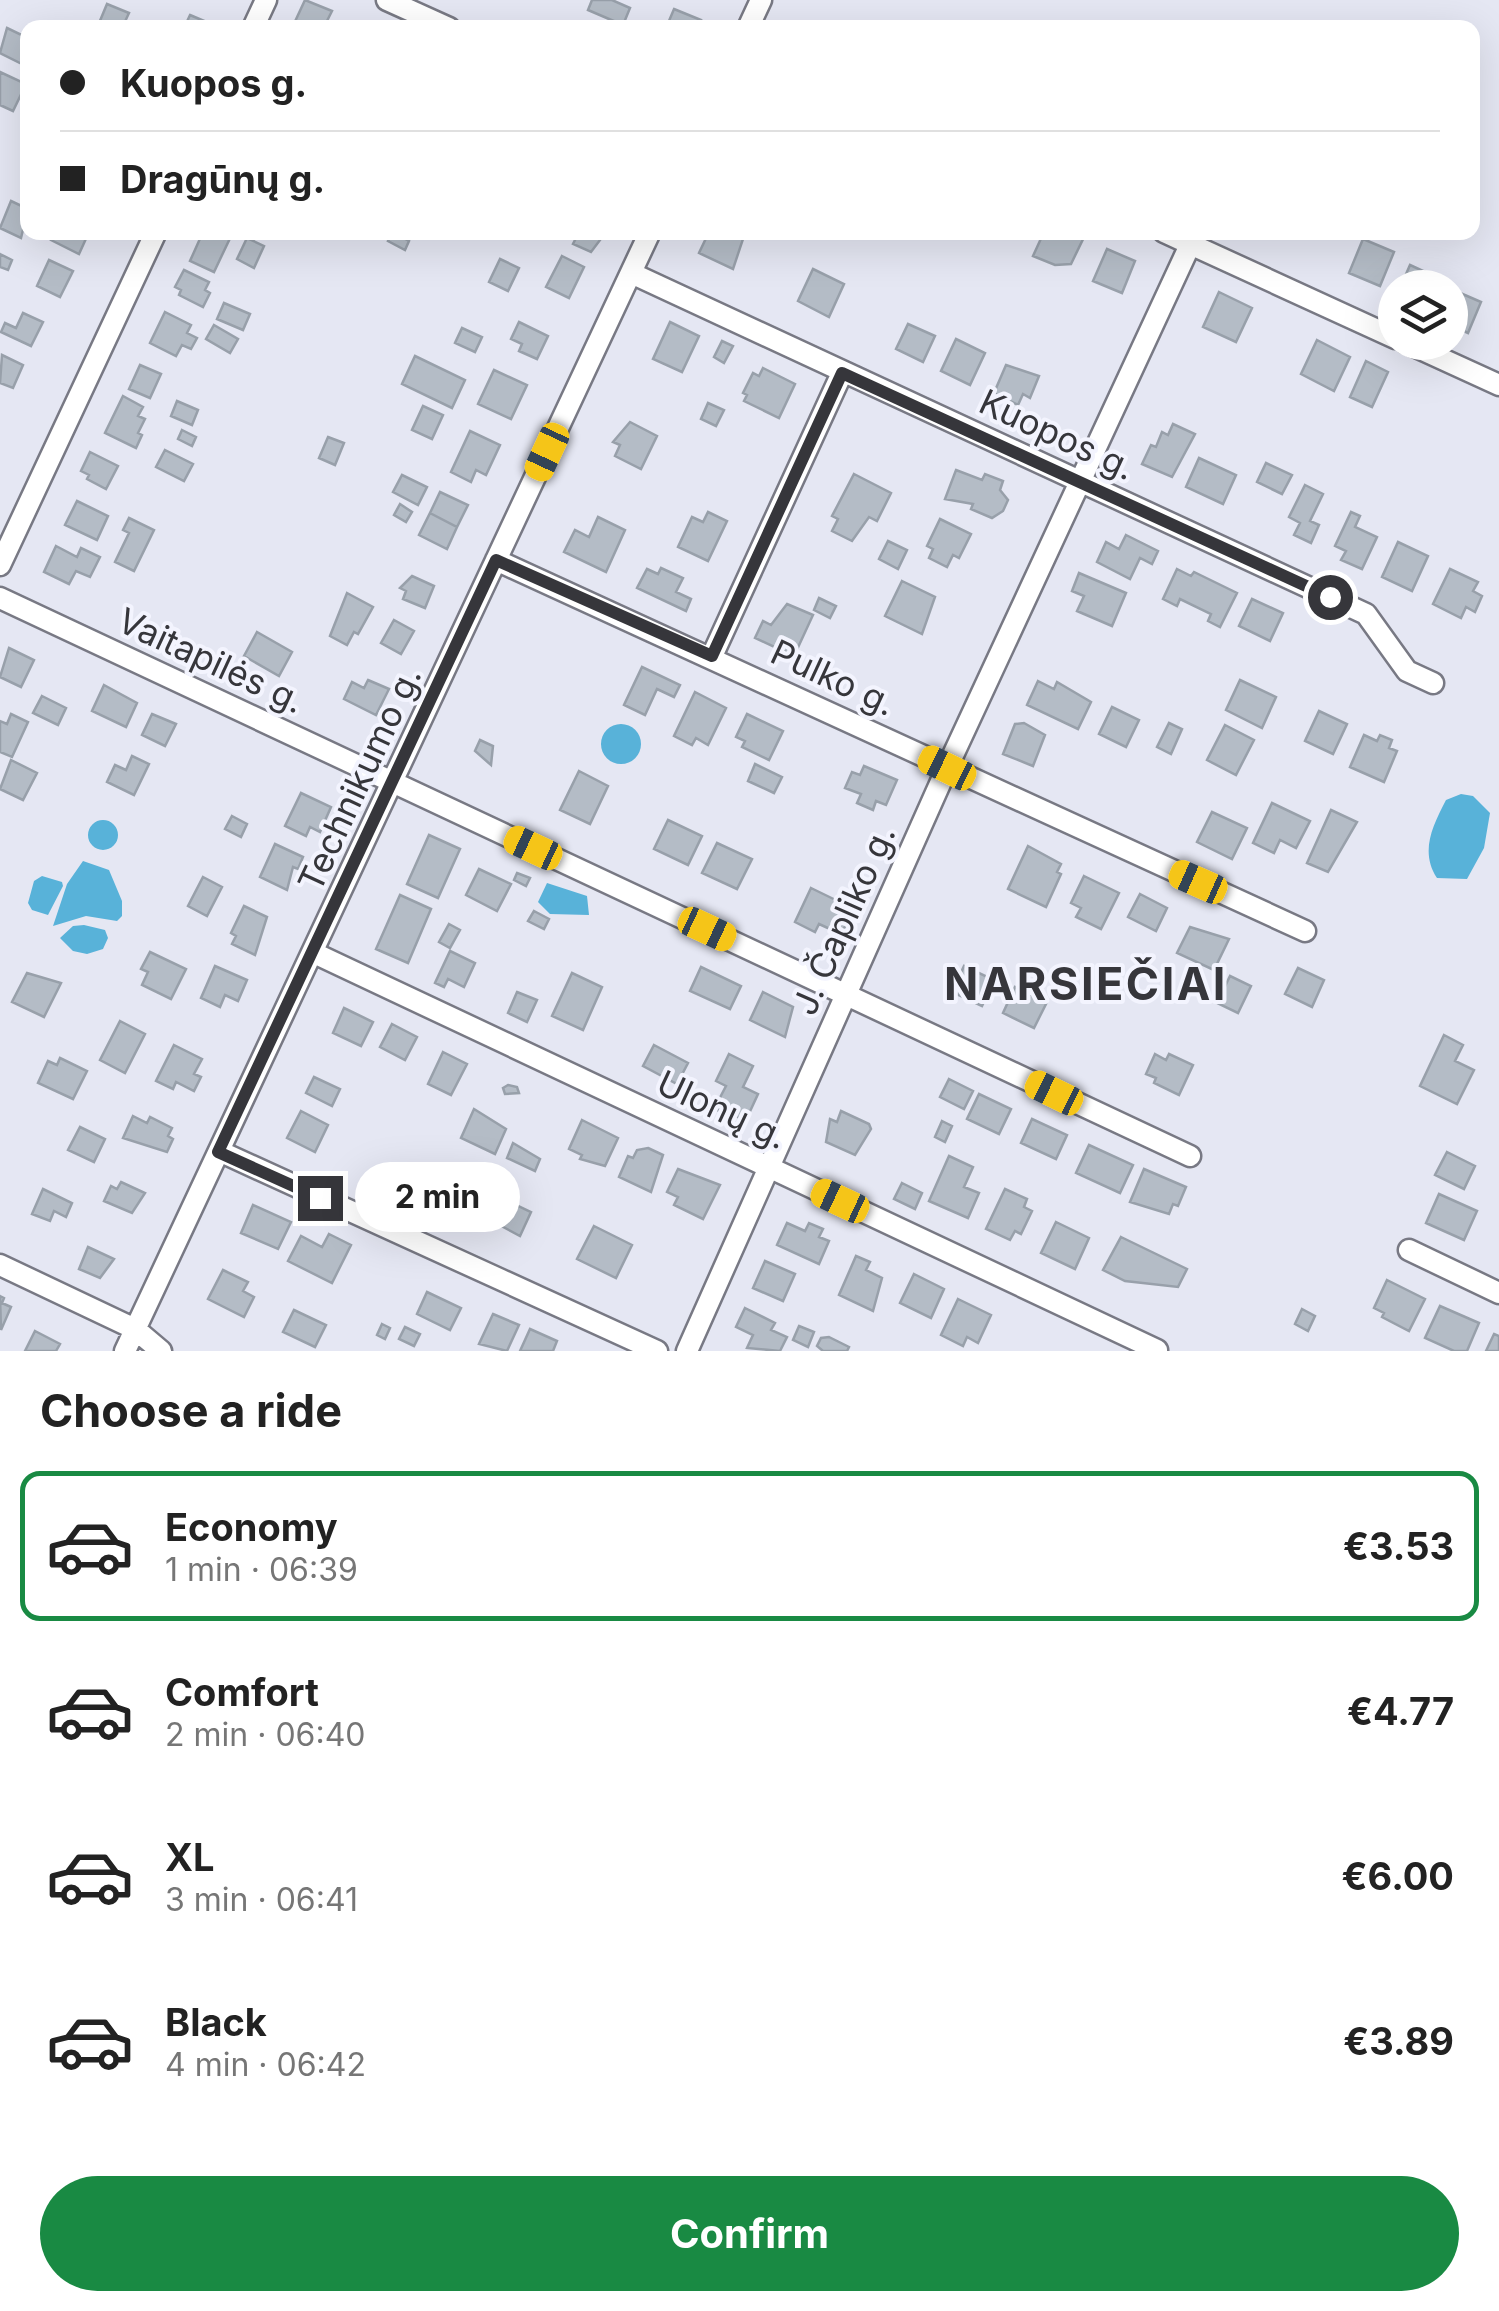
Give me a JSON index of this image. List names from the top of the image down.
{
  "streets": {
    "street": [
      "Kuopos g.",
      "Vaitapilės g.",
      "Pulko g.",
      "Technikumo g.",
      "J. Čapliko g.",
      "Ulonų g."
    ]
  },
  "crossings": [
    ["Kuopos g.", "Technikumo g."],
    ["Kuopos g.", "J. Čapliko g."],
    ["Vaitapilės g.", "Technikumo g."],
    ["Vaitapilės g.", "J. Čapliko g."],
    ["Pulko g.", "Technikumo g."],
    ["Pulko g.", "J. Čapliko g."],
    ["Technikumo g.", "Ulonų g."],
    ["J. Čapliko g.", "Ulonų g."]
  ],
  "districts": ["NARSIEČIAI"],
  "page": {
    "banner": ["Kuopos g.", "Dragūnų g."],
    "bubble": "2 min",
    "heading": "Choose a ride",
    "list": [
      {
        "name": "Economy",
        "note": "1 min · 06:39",
        "value": "€3.53"
      },
      {
        "name": "Comfort",
        "note": "2 min · 06:40",
        "value": "€4.77"
      },
      {
        "name": "XL",
        "note": "3 min · 06:41",
        "value": "€6.00"
      },
      {
        "name": "Black",
        "note": "4 min · 06:42",
        "value": "€3.89"
      }
    ],
    "buttons": "Confirm"
  }
}
